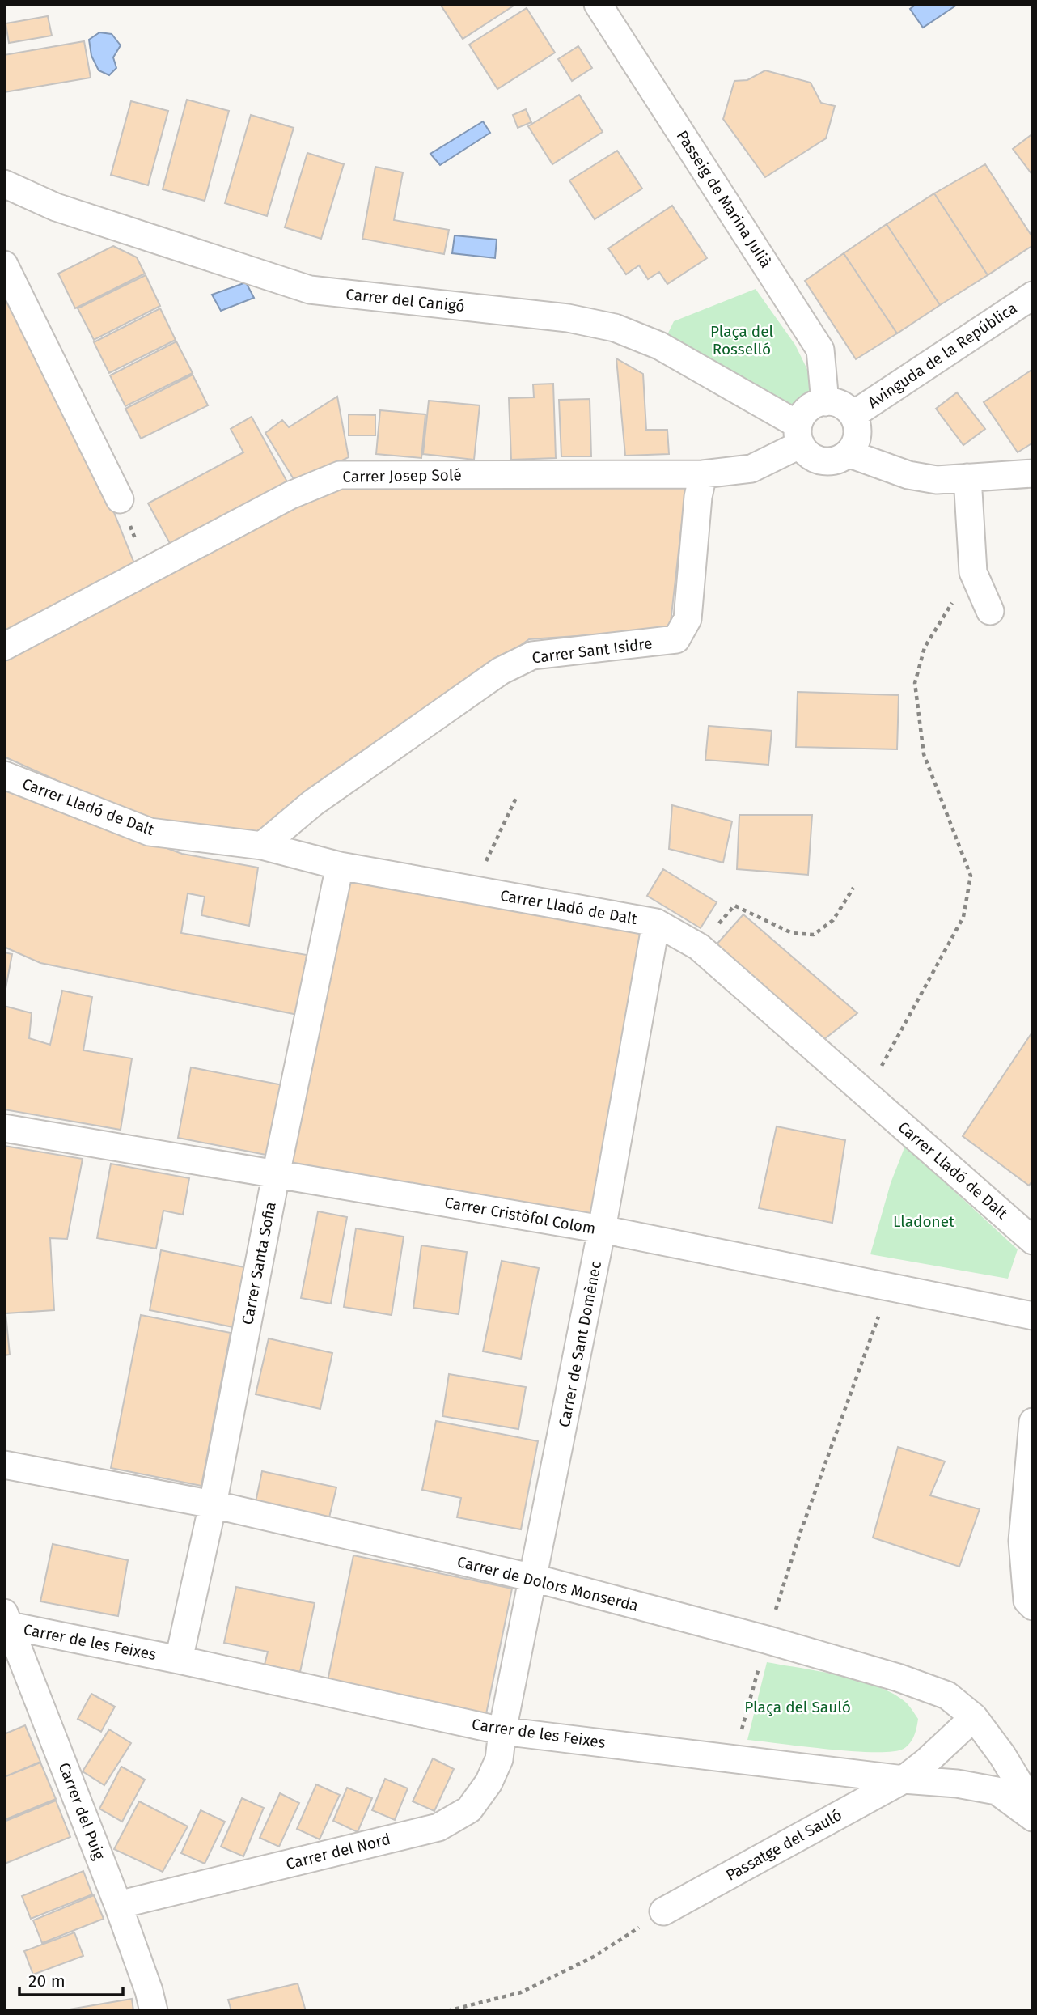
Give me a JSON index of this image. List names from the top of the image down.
{
  "streets": {
    "street": [
      "Passeig de Marina Julià",
      "Carrer del Canigó",
      "Avinguda de la República",
      "Carrer Josep Solé",
      "Carrer Sant Isidre",
      "Carrer Lladó de Dalt",
      "Carrer Cristòfol Colom",
      "Carrer Santa Sofia",
      "Carrer de Sant Domènec",
      "Carrer de Dolors Monserda",
      "Carrer de les Feixes",
      "Carrer del Puig",
      "Passatge del Sauló",
      "Carrer del Nord"
    ]
  },
  "crossings": [
    ["Passeig de Marina Julià", "Carrer del Canigó"],
    ["Passeig de Marina Julià", "Avinguda de la República"],
    ["Passeig de Marina Julià", "Carrer Josep Solé"],
    ["Carrer del Canigó", "Avinguda de la República"],
    ["Carrer del Canigó", "Carrer Josep Solé"],
    ["Avinguda de la República", "Carrer Josep Solé"],
    ["Carrer Josep Solé", "Carrer Sant Isidre"],
    ["Carrer Sant Isidre", "Carrer Lladó de Dalt"],
    ["Carrer Lladó de Dalt", "Carrer Santa Sofia"],
    ["Carrer Lladó de Dalt", "Carrer de Sant Domènec"],
    ["Carrer Cristòfol Colom", "Carrer Santa Sofia"],
    ["Carrer Cristòfol Colom", "Carrer de Sant Domènec"],
    ["Carrer Santa Sofia", "Carrer de Dolors Monserda"],
    ["Carrer Santa Sofia", "Carrer de les Feixes"],
    ["Carrer de Sant Domènec", "Carrer de Dolors Monserda"],
    ["Carrer de Sant Domènec", "Carrer de les Feixes"],
    ["Carrer de Sant Domènec", "Carrer del Nord"],
    ["Carrer de les Feixes", "Carrer del Puig"],
    ["Carrer de les Feixes", "Passatge del Sauló"],
    ["Carrer de les Feixes", "Carrer del Nord"],
    ["Carrer del Puig", "Carrer del Nord"]
  ],
  "parks": ["Plaça del Rosselló", "Lladonet", "Plaça del Sauló"],
  "scale_bar": "20 m"
}
